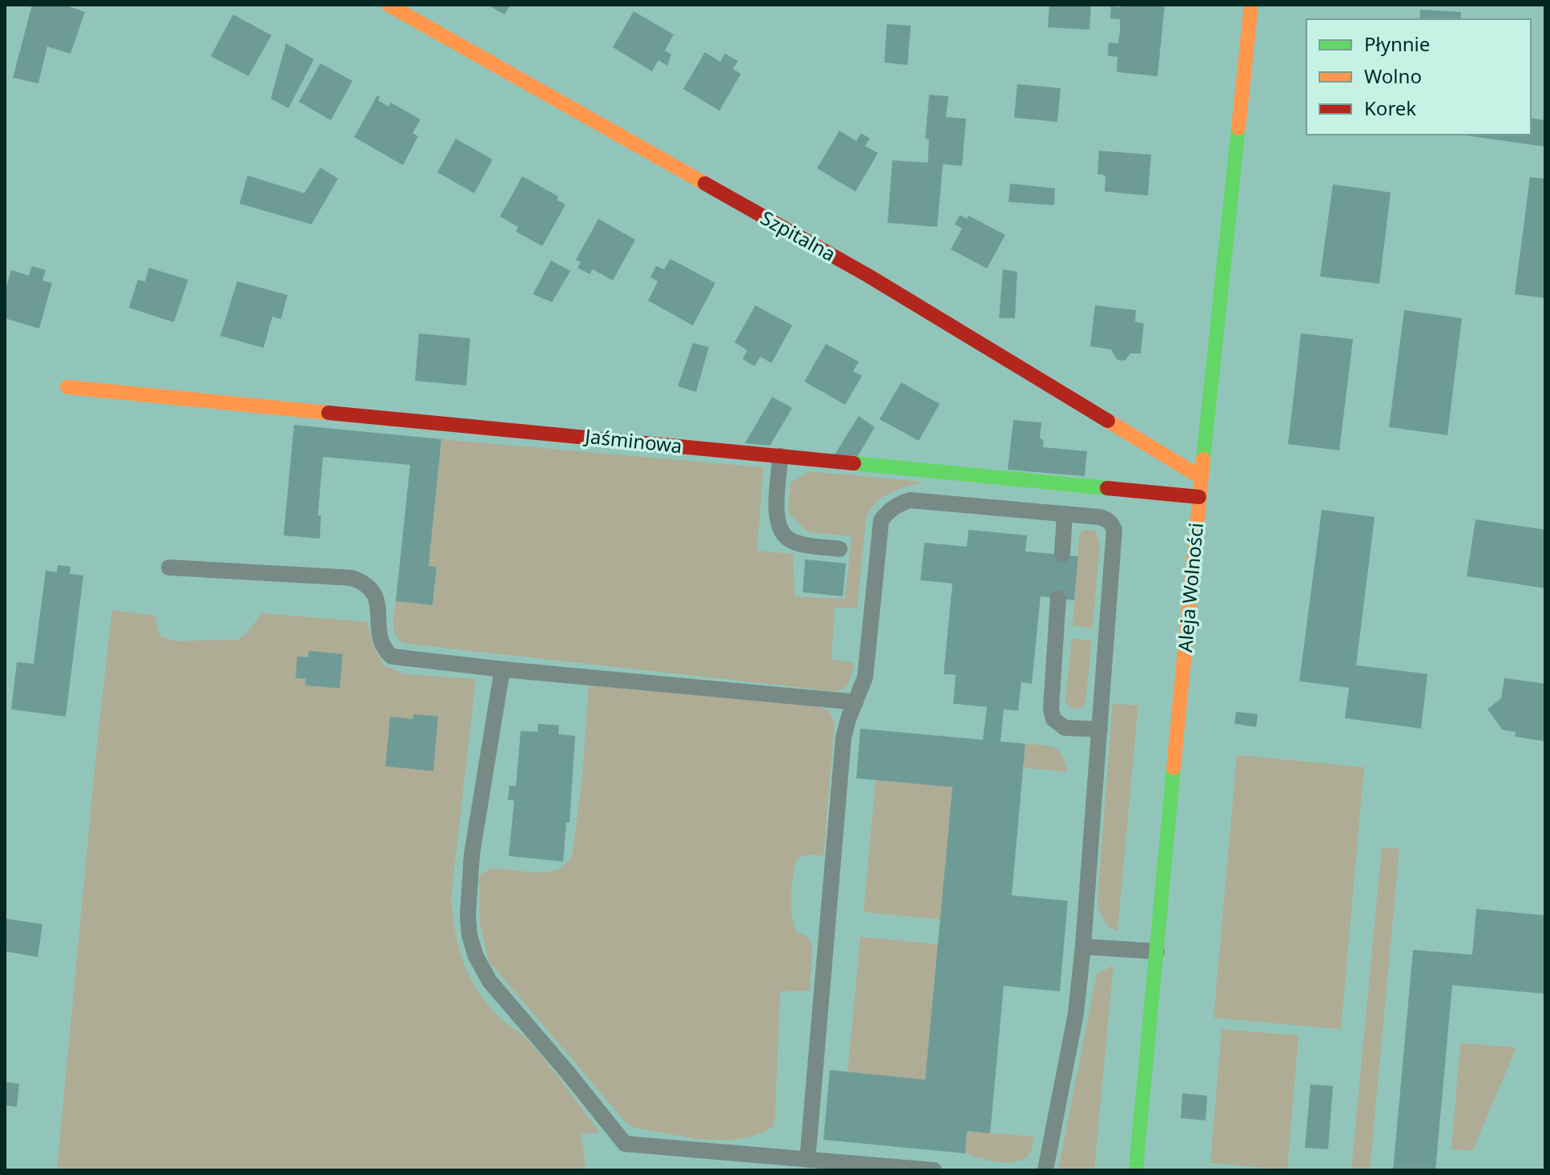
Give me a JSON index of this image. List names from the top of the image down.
{
  "streets": {
    "street": ["Szpitalna", "Jaśminowa", "Aleja Wolności"]
  },
  "crossings": [
    ["Szpitalna", "Aleja Wolności"],
    ["Jaśminowa", "Aleja Wolności"]
  ],
  "legend": ["Płynnie", "Wolno", "Korek"]
}
